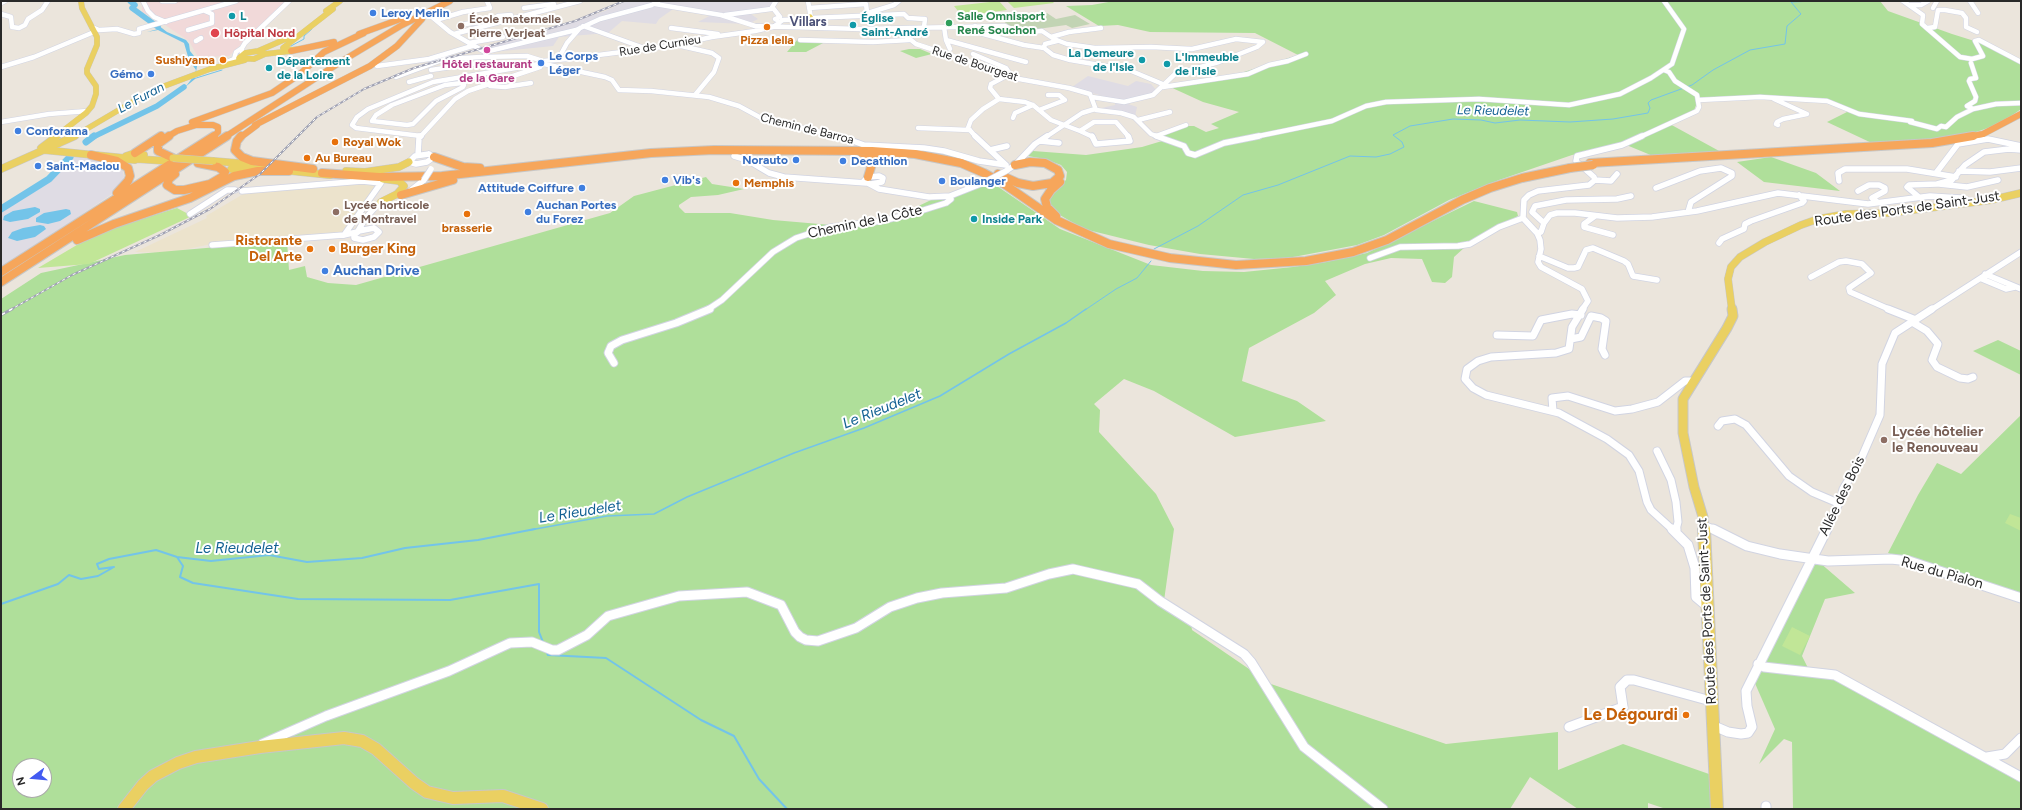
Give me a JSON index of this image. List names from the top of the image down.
{
  "streets": {
    "main road": ["Route des Ports de Saint-Just"],
    "street": [
      "Rue de Curnieu",
      "Rue de Bourgeat",
      "Chemin de Barroa",
      "Chemin de la Côte",
      "Allée des Bois",
      "Rue du Pialon"
    ]
  },
  "crossings": [
    ["Rue de Curnieu", "Chemin de Barroa"],
    ["Route des Ports de Saint-Just", "Allée des Bois"],
    ["Route des Ports de Saint-Just", "Rue du Pialon"],
    ["Allée des Bois", "Rue du Pialon"]
  ],
  "districts": ["Villars"],
  "water": ["Le Furan", "Le Rieudelet"],
  "places": [
    "Leroy Merlin",
    "L",
    "Salle Omnisport René Souchon",
    "Église Saint-André",
    "École maternelle Pierre Verjeat",
    "Pizza Iella",
    "Hôpital Nord",
    "Hôtel restaurant de la Gare",
    "Sushiyama",
    "La Demeure de l'Isle",
    "Le Corps Léger",
    "L'Immeuble de l'Isle",
    "Département de la Loire",
    "Gémo",
    "Conforama",
    "Royal Wok",
    "Au Bureau",
    "Norauto",
    "Decathlon",
    "Saint-Maclou",
    "Vib's",
    "Boulanger",
    "Memphis",
    "Attitude Coiffure",
    "Lycée horticole de Montravel",
    "Auchan Portes du Forez",
    "brasserie",
    "Inside Park",
    "Ristorante Del Arte",
    "Burger King",
    "Auchan Drive",
    "Lycée hôtelier le Renouveau",
    "Le Dégourdi"
  ],
  "north": "left"
}
